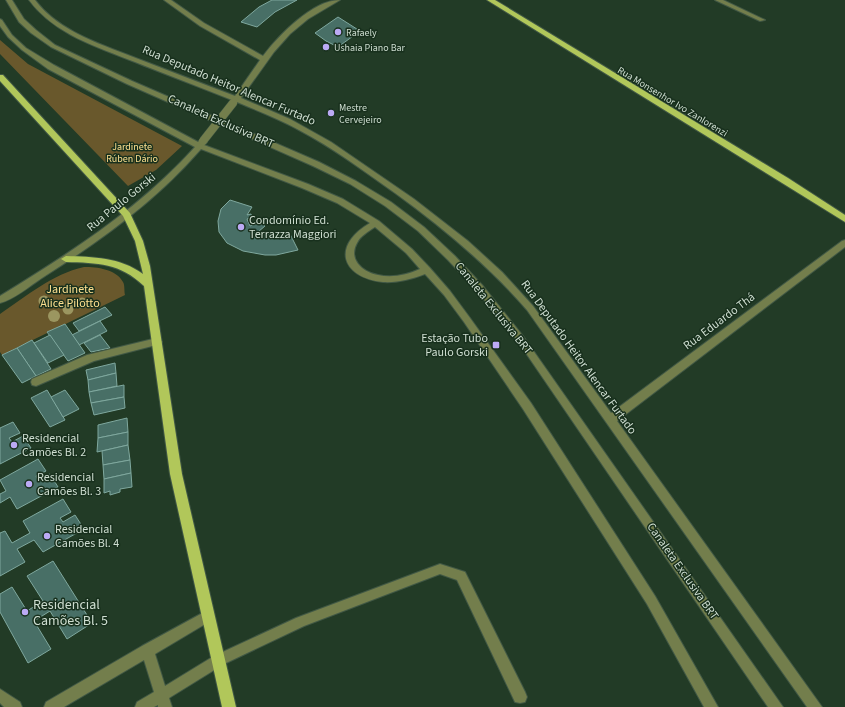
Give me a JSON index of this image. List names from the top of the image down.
{
  "streets": {
    "main road": ["Rua Monsenhor Ivo Zanlorenzi"],
    "street": [
      "Rua Deputado Heitor Alencar Furtado",
      "Canaleta Exclusiva BRT",
      "Rua Paulo Gorski",
      "Rua Eduardo Thá"
    ]
  },
  "crossings": [
    ["Rua Deputado Heitor Alencar Furtado", "Rua Paulo Gorski"],
    ["Rua Deputado Heitor Alencar Furtado", "Rua Eduardo Thá"]
  ],
  "parks": ["Jardinete Rúben Dário", "Jardinete Alice Pilotto"],
  "places": {
    "other": [
      "Rafaely",
      "Ushaia Piano Bar",
      "Mestre Cervejeiro",
      "Condomínio Ed. Terrazza Maggiori",
      "Residencial Camões Bl. 2",
      "Residencial Camões Bl. 3",
      "Residencial Camões Bl. 4",
      "Residencial Camões Bl. 5"
    ],
    "transit": ["Estação Tubo Paulo Gorski"]
  }
}
